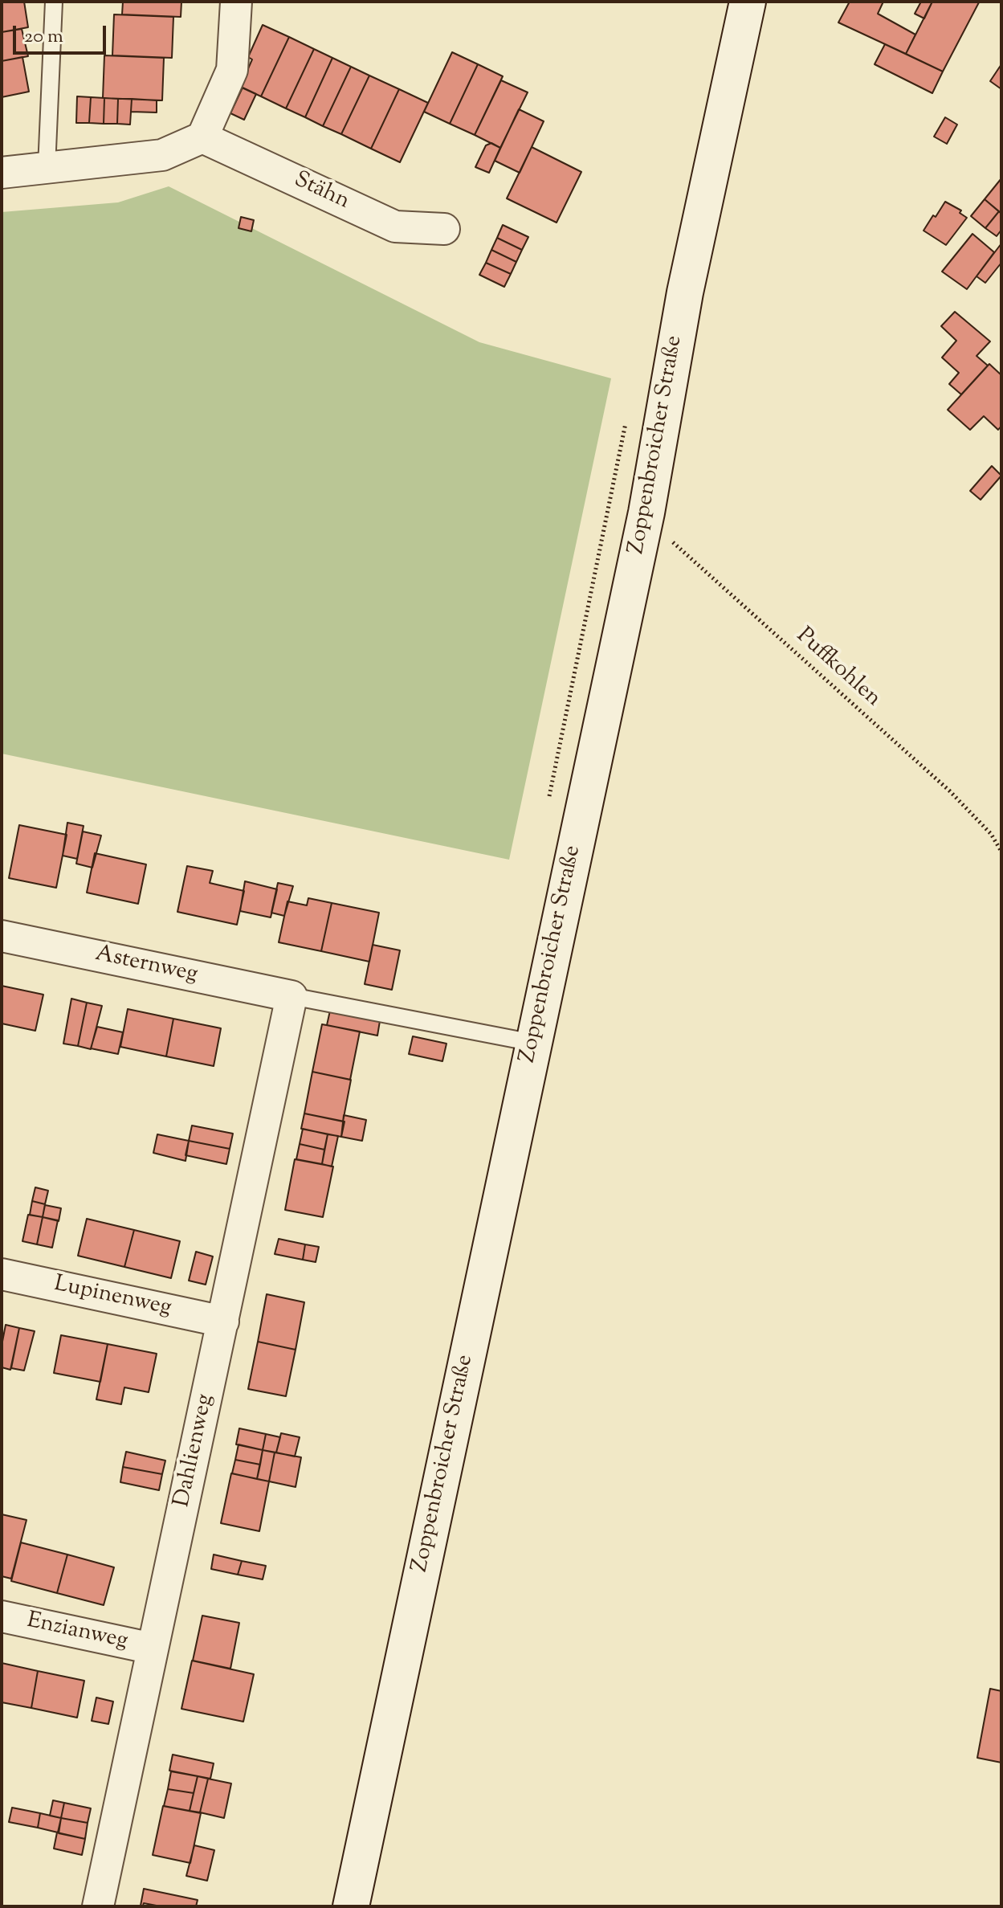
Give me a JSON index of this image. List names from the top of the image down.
{
  "streets": {
    "main road": ["Zoppenbroicher Straße"],
    "street": [
      "Stähn",
      "Asternweg",
      "Lupinenweg",
      "Dahlienweg",
      "Enzianweg"
    ],
    "path": ["Puffkohlen"]
  },
  "crossings": [
    ["Zoppenbroicher Straße", "Puffkohlen"],
    ["Asternweg", "Dahlienweg"],
    ["Lupinenweg", "Dahlienweg"],
    ["Dahlienweg", "Enzianweg"]
  ],
  "scale_bar": "20 m"
}
